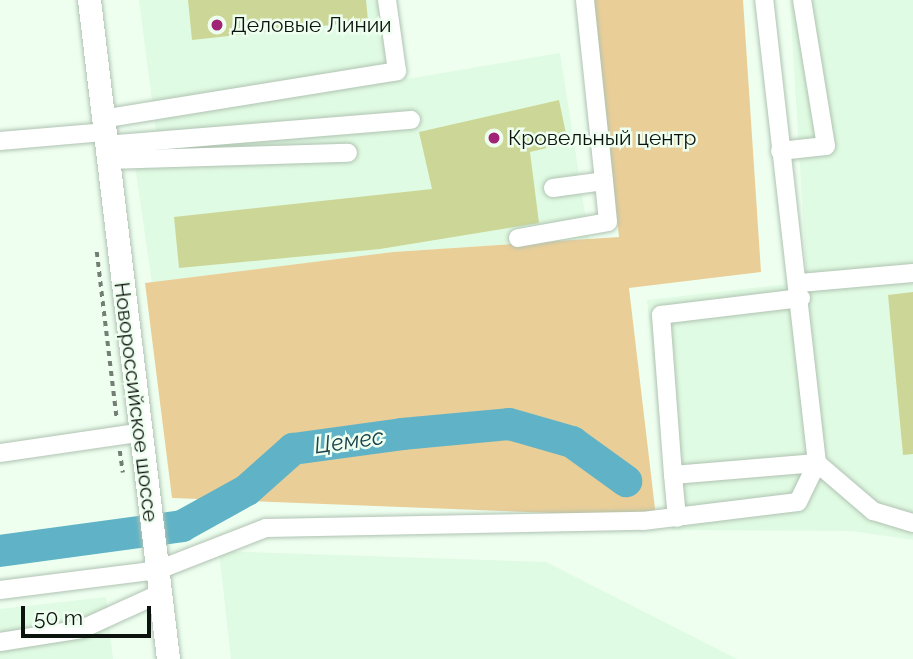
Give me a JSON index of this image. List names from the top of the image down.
{
  "streets": {
    "main road": ["Новороссийское шоссе"]
  },
  "water": ["Цемес"],
  "places": ["Деловые Линии", "Кровельный центр"],
  "scale_bar": "50 m"
}
